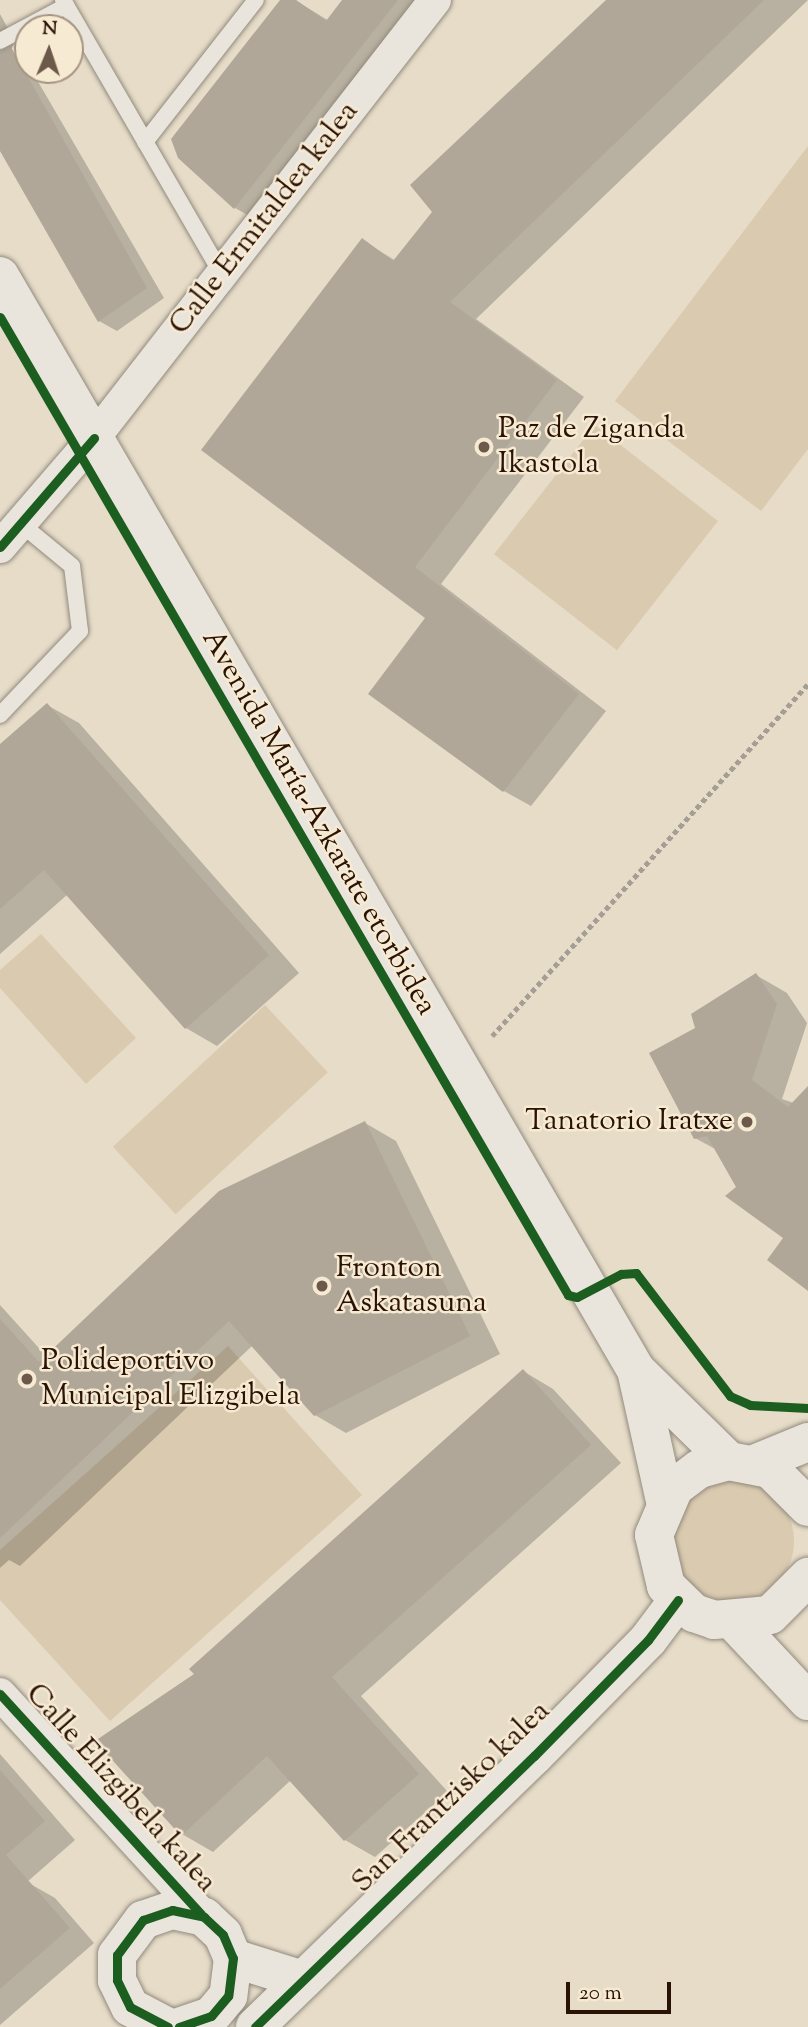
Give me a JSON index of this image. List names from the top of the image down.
{
  "streets": {
    "main road": ["Avenida María-Azkarate etorbidea", "San Frantzisko kalea"],
    "street": ["Calle Ermitaldea kalea", "Calle Elizgibela kalea"]
  },
  "crossings": [
    ["Calle Ermitaldea kalea", "Avenida María-Azkarate etorbidea"]
  ],
  "places": [
    "Paz de Ziganda Ikastola",
    "Tanatorio Iratxe",
    "Fronton Askatasuna",
    "Polideportivo Municipal Elizgibela"
  ],
  "scale_bar": "20 m",
  "north": "top"
}
